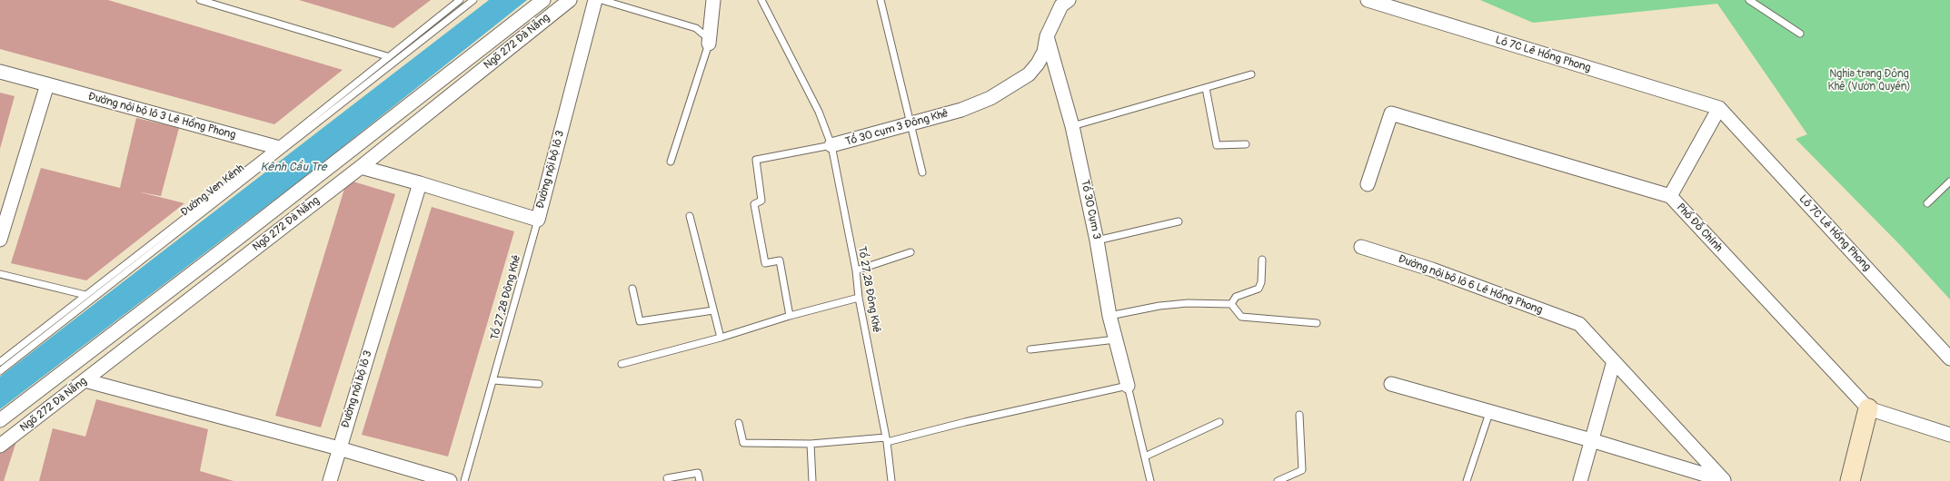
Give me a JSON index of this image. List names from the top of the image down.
{
  "streets": {
    "street": [
      "Ngõ 272 Đà Nẵng",
      "Lô 7C Lê Hồng Phong",
      "Đường nội bộ lô 3 Lê Hồng Phong",
      "Tổ 30 cụm 3 Đông Khê",
      "Đường nội bộ lô 3",
      "Tổ 30 Cụm 3",
      "Phố Đỗ Chính",
      "Đường nội bộ lô 6 Lê Hồng Phong"
    ],
    "lane": ["Đường Ven Kênh", "Tổ 27,28 Đông Khê"]
  },
  "crossings": [
    ["Ngõ 272 Đà Nẵng", "Đường nội bộ lô 3"],
    ["Đường nội bộ lô 3 Lê Hồng Phong", "Đường Ven Kênh"],
    ["Tổ 30 cụm 3 Đông Khê", "Tổ 30 Cụm 3"],
    ["Tổ 30 cụm 3 Đông Khê", "Tổ 27,28 Đông Khê"],
    ["Đường nội bộ lô 3", "Tổ 27,28 Đông Khê"]
  ],
  "water": ["Kênh Cầu Tre"],
  "parks": ["Nghia trang Đông Khê (Vườn Quyến)"]
}
